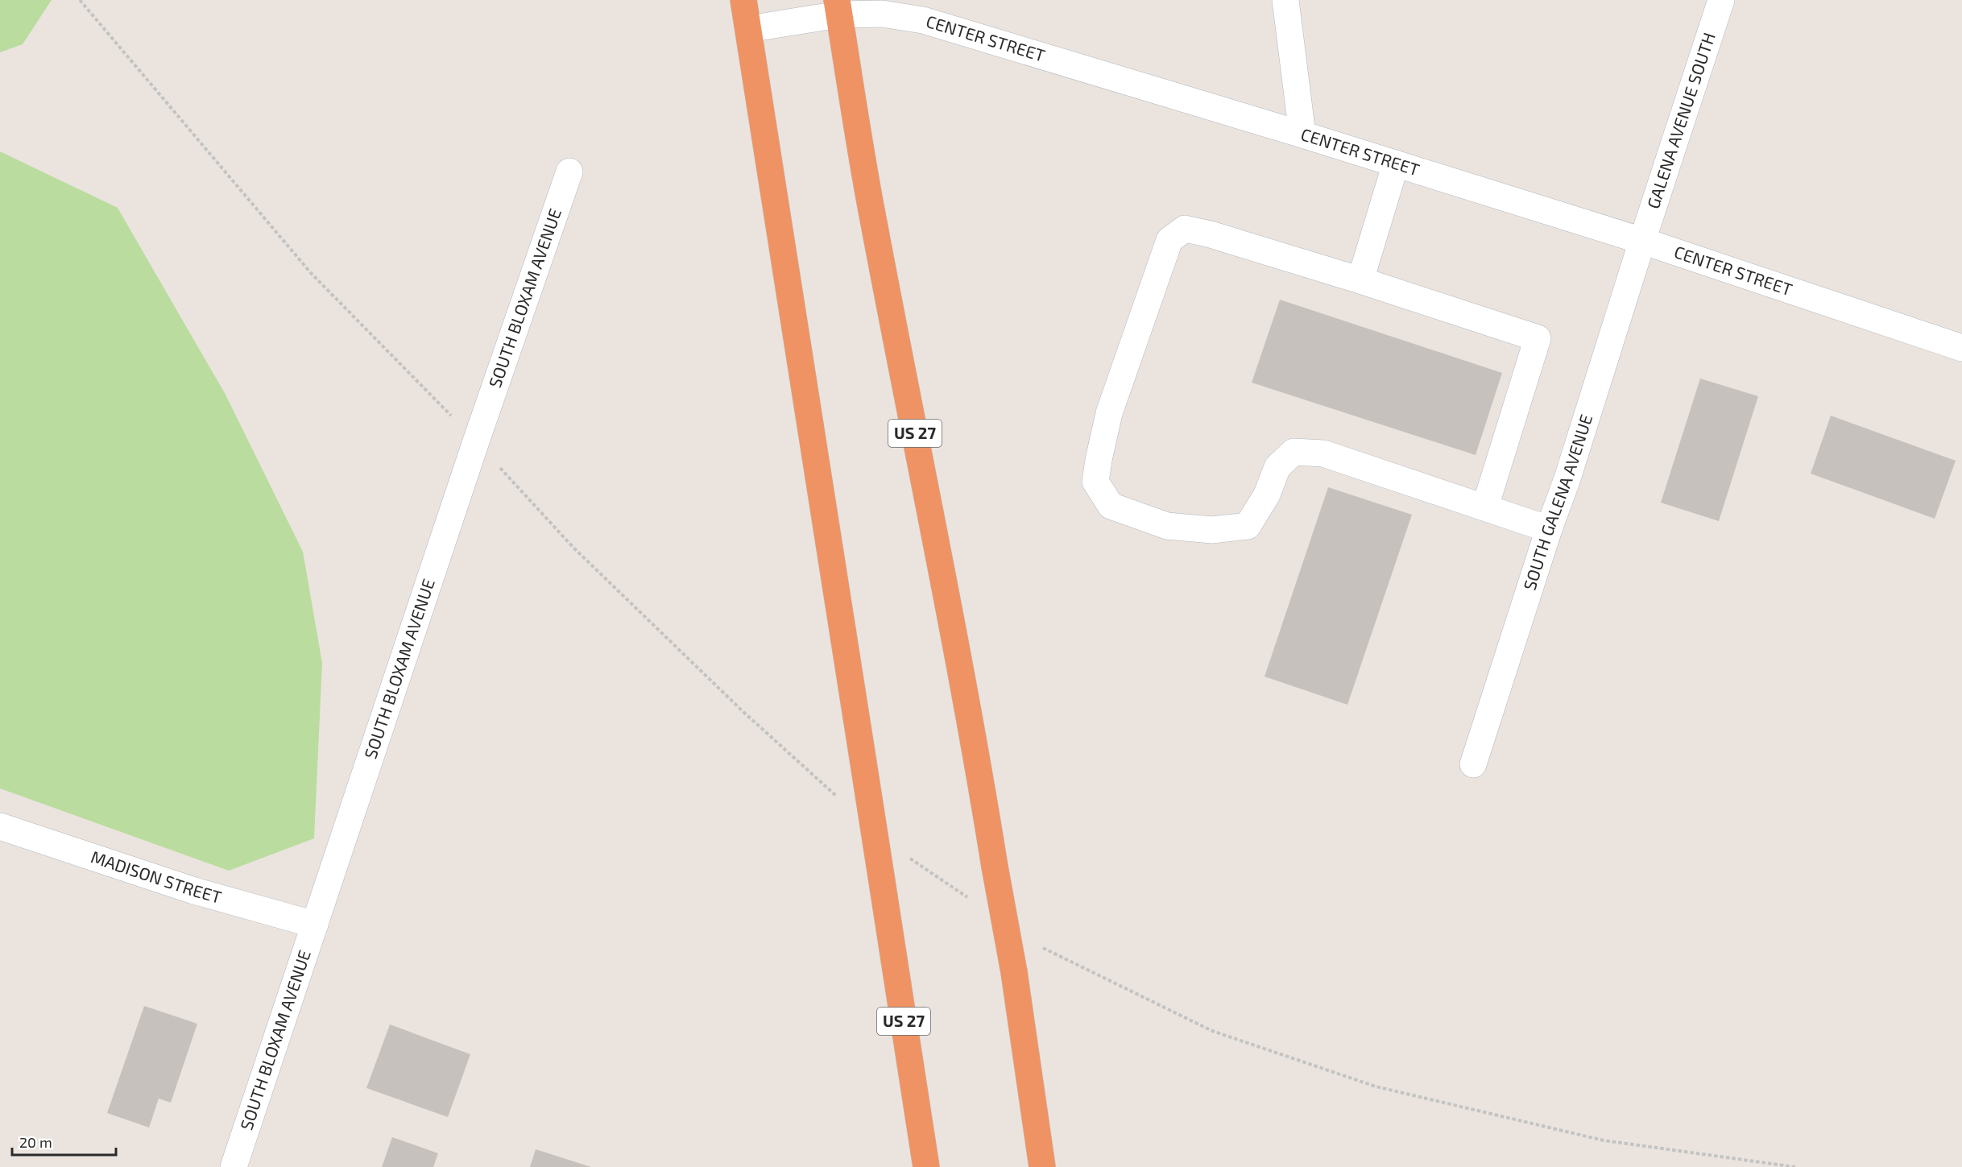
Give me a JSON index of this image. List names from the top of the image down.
{
  "streets": {
    "highway": ["US 27"],
    "street": [
      "CENTER STREET",
      "GALENA AVENUE SOUTH",
      "SOUTH BLOXAM AVENUE",
      "SOUTH GALENA AVENUE",
      "MADISON STREET"
    ]
  },
  "crossings": [
    ["CENTER STREET", "GALENA AVENUE SOUTH"],
    ["CENTER STREET", "US 27"],
    ["CENTER STREET", "SOUTH GALENA AVENUE"],
    ["GALENA AVENUE SOUTH", "SOUTH GALENA AVENUE"],
    ["SOUTH BLOXAM AVENUE", "MADISON STREET"]
  ],
  "scale_bar": "20 m"
}
